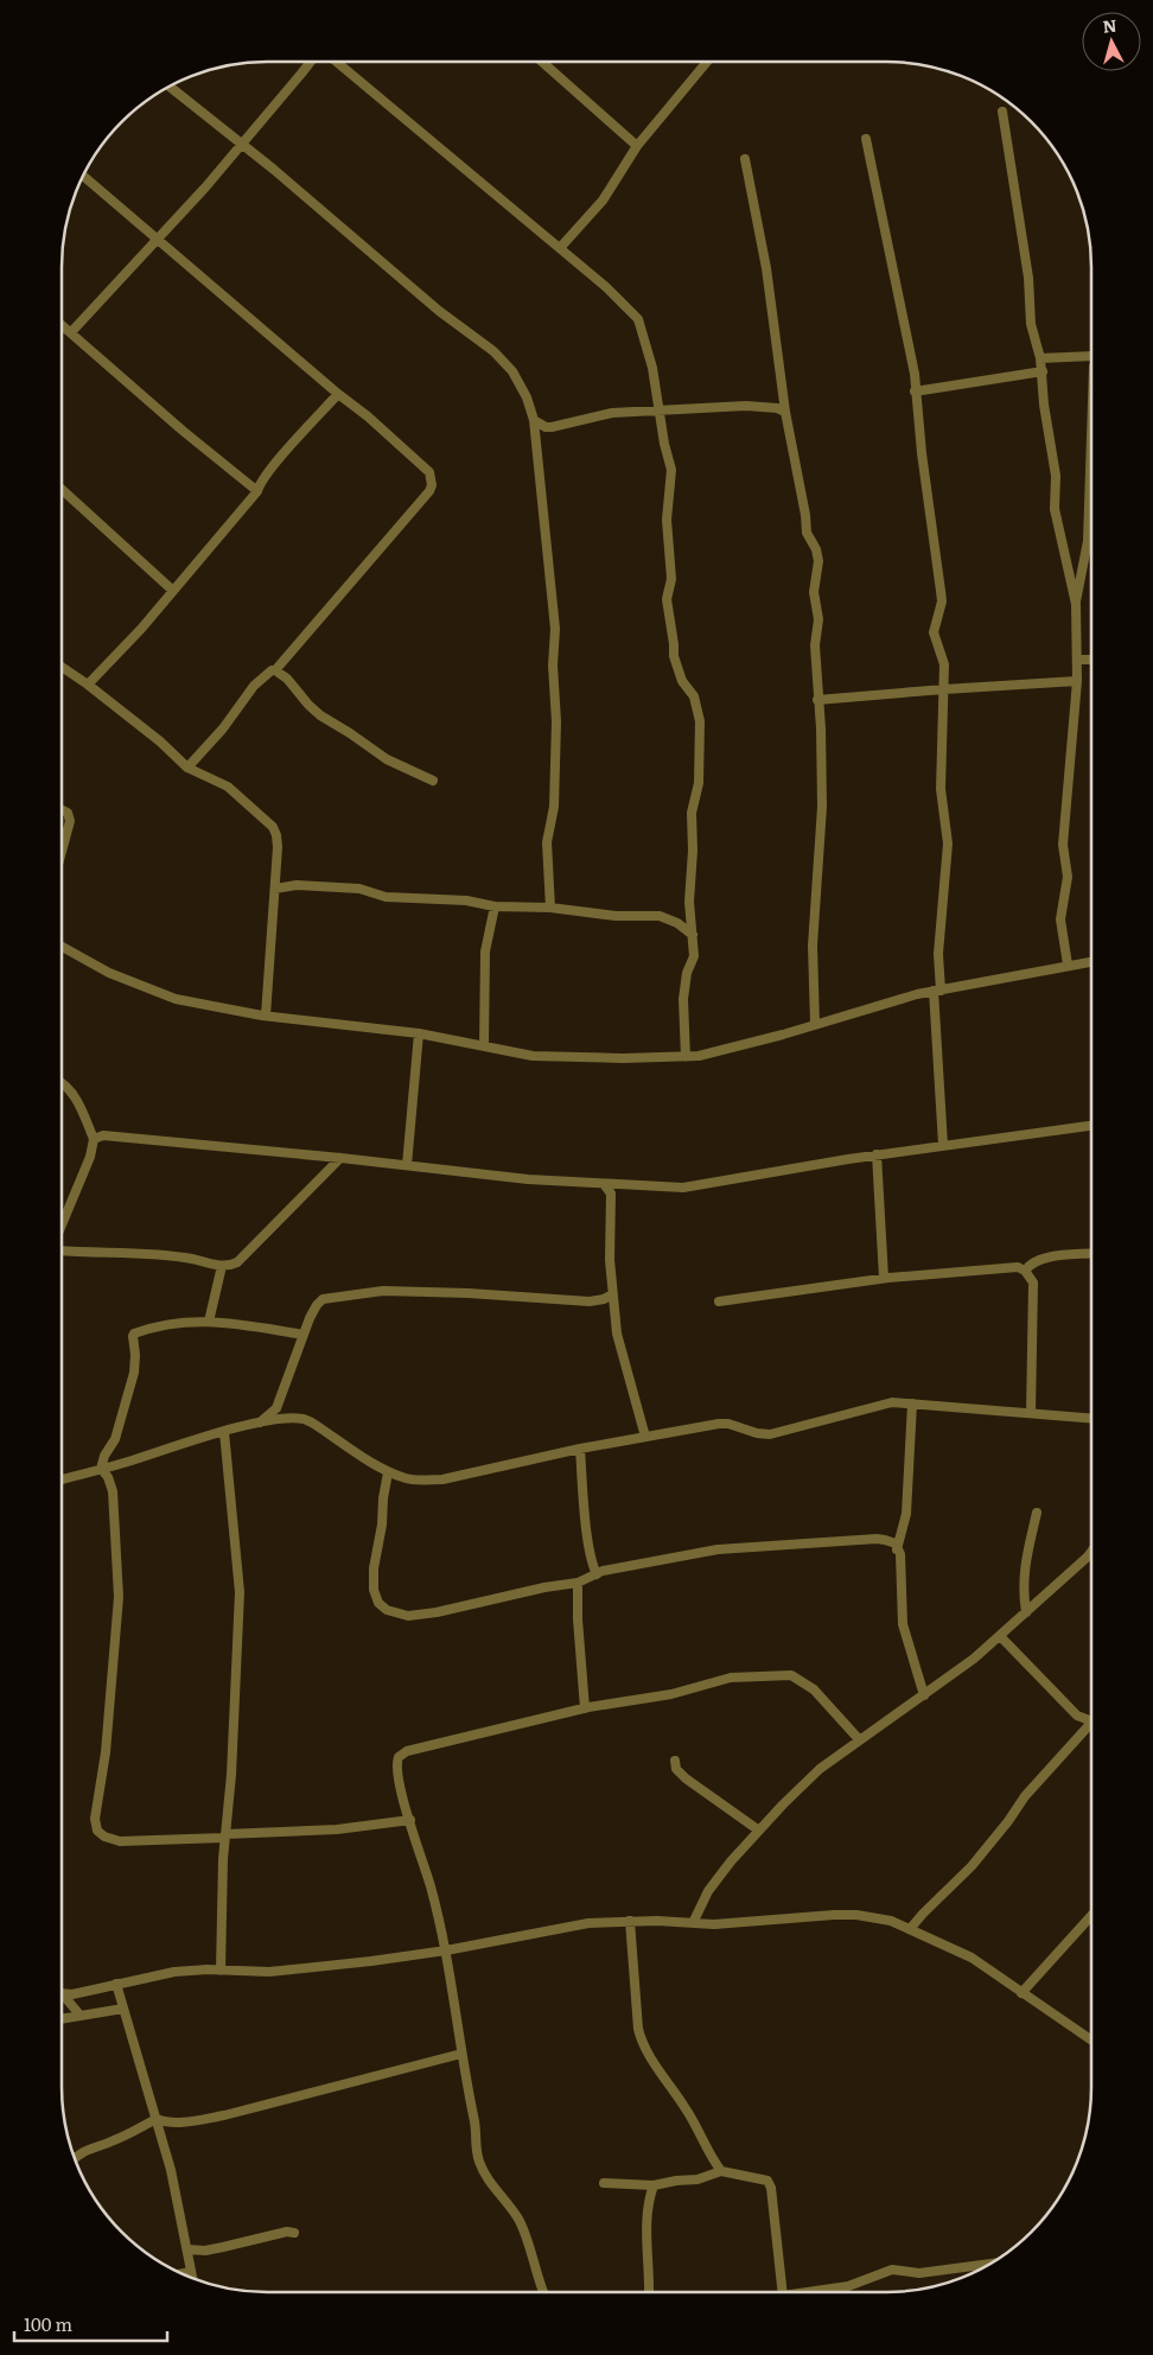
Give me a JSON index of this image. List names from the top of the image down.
{
  "scale_bar": "100 m",
  "north": "top"
}
